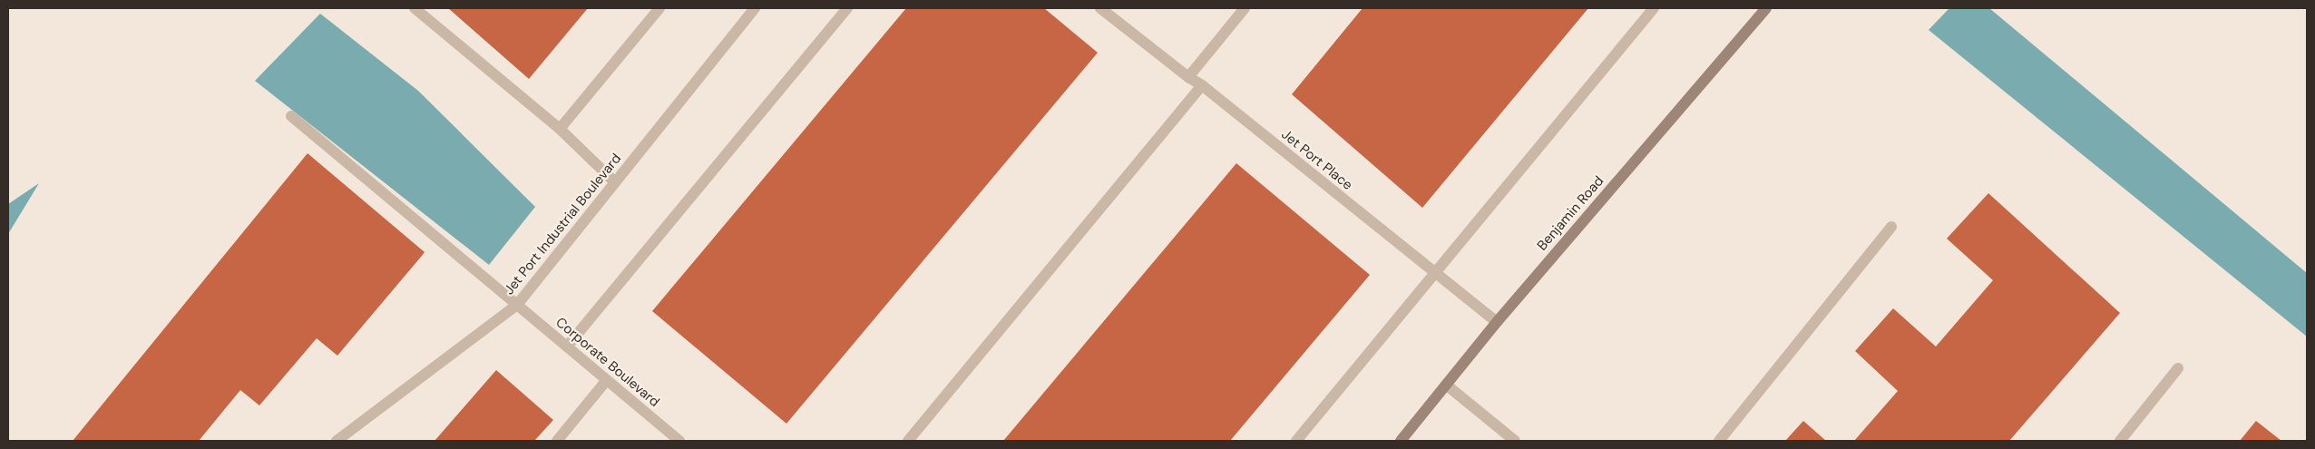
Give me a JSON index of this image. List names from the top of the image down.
{
  "streets": {
    "street": [
      "Jet Port Place",
      "Benjamin Road",
      "Jet Port Industrial Boulevard",
      "Corporate Boulevard"
    ]
  },
  "crossings": [
    ["Jet Port Place", "Benjamin Road"],
    ["Jet Port Industrial Boulevard", "Corporate Boulevard"]
  ]
}
